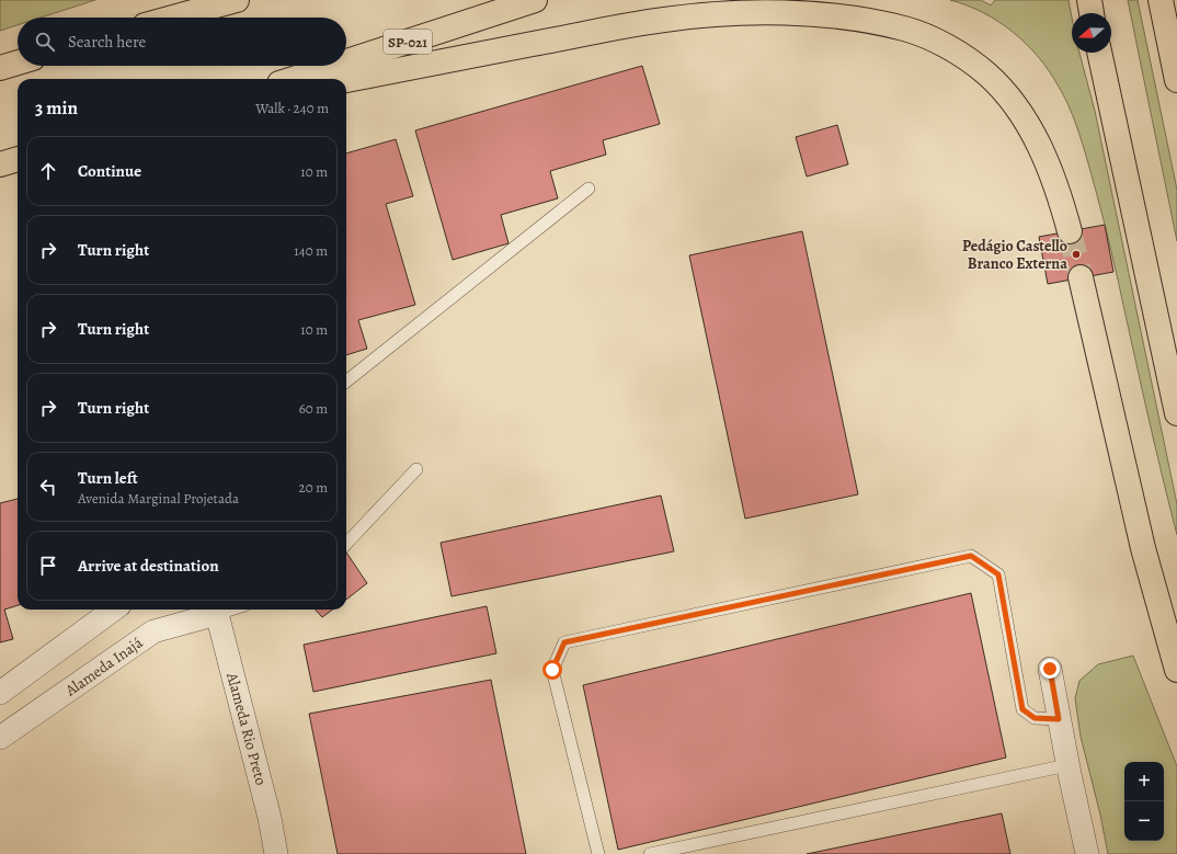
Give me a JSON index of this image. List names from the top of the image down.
{
  "streets": {
    "highway": ["SP-021"],
    "street": ["Alameda Inajá", "Alameda Rio Preto"]
  },
  "crossings": [
    ["Alameda Inajá", "Alameda Rio Preto"]
  ],
  "places": ["Pedágio Castello Branco Externa"],
  "north": "left",
  "page": {
    "search": "Search here",
    "heading": ["3 min", "Walk · 240 m"],
    "list": [
      ["Continue", "10 m"],
      ["Turn right", "140 m"],
      ["Turn right", "10 m"],
      ["Turn right", "60 m"],
      ["Turn left", "Avenida Marginal Projetada", "20 m"],
      "Arrive at destination"
    ],
    "map_buttons": ["+", "−"]
  }
}
